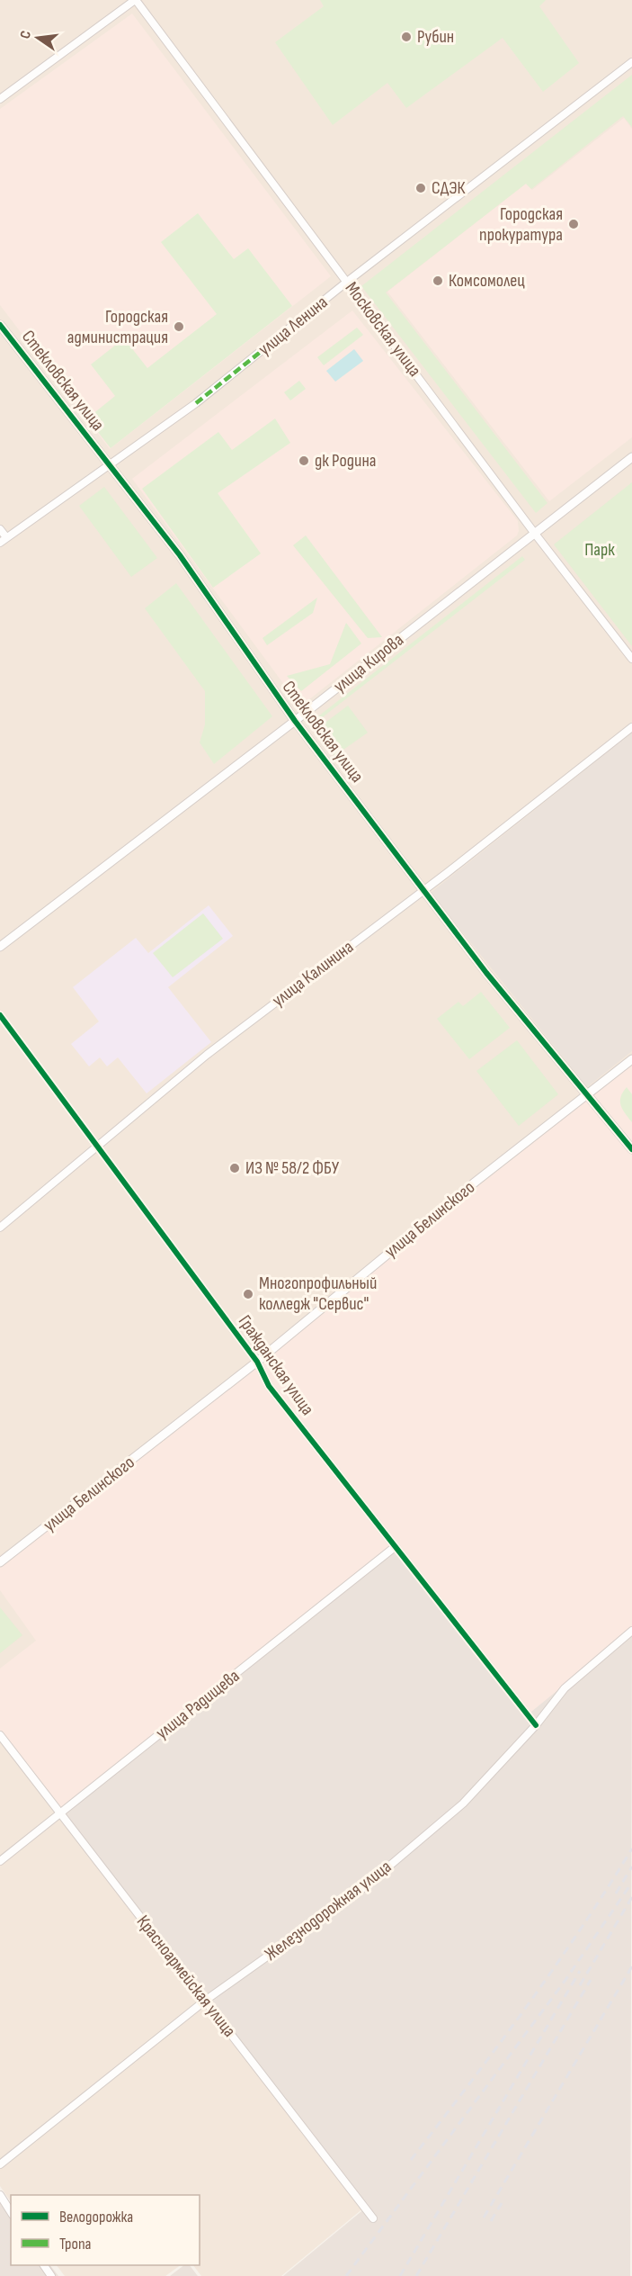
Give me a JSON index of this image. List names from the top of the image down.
{
  "streets": {
    "street": [
      "улица Ленина",
      "Московская улица",
      "Стекловская улица",
      "улица Кирова",
      "улица Калинина",
      "улица Белинского",
      "Гражданская улица",
      "улица Радищева",
      "Железнодорожная улица",
      "Красноармейская улица"
    ]
  },
  "crossings": [
    ["улица Ленина", "Московская улица"],
    ["улица Ленина", "Стекловская улица"],
    ["Московская улица", "улица Кирова"],
    ["Стекловская улица", "улица Кирова"],
    ["Стекловская улица", "улица Калинина"],
    ["Стекловская улица", "улица Белинского"],
    ["улица Калинина", "Гражданская улица"],
    ["улица Белинского", "Гражданская улица"],
    ["Гражданская улица", "улица Радищева"],
    ["Гражданская улица", "Железнодорожная улица"],
    ["улица Радищева", "Красноармейская улица"],
    ["Железнодорожная улица", "Красноармейская улица"]
  ],
  "parks": ["Парк"],
  "places": [
    "Рубин",
    "СДЭК",
    "Городская прокуратура",
    "Комсомолец",
    "Городская администрация",
    "дк Родина",
    "ИЗ № 58/2 ФБУ",
    "Многопрофильный колледж \"Сервис\""
  ],
  "legend": ["Велодорожка", "Тропа"],
  "north": "left"
}
